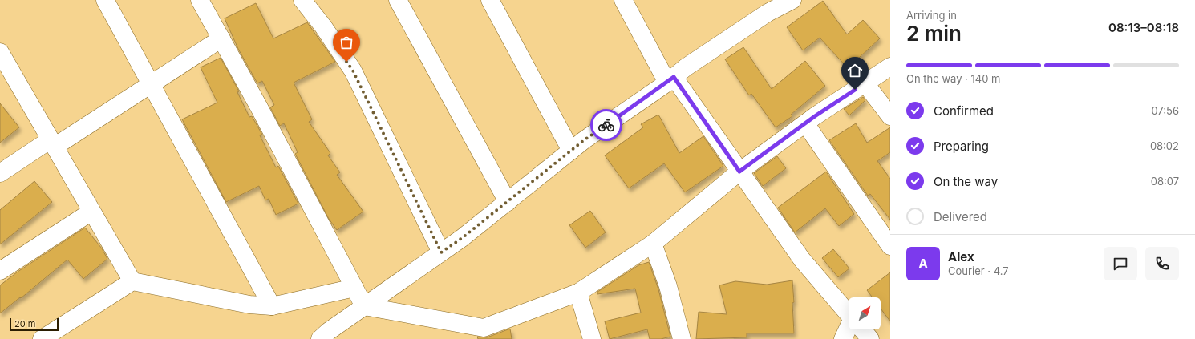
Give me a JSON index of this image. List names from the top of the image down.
{
  "scale_bar": "20 m",
  "north": "top right",
  "page": {
    "heading": ["2 min", "Arriving in", "08:13–08:18"],
    "panel": ["Alex", "Courier · 4.7"],
    "bar": "On the way · 140 m",
    "list": [
      ["Confirmed", "07:56"],
      ["Preparing", "08:02"],
      ["On the way", "08:07"],
      "Delivered"
    ],
    "round": "A",
    "scale": "20 m"
  }
}
